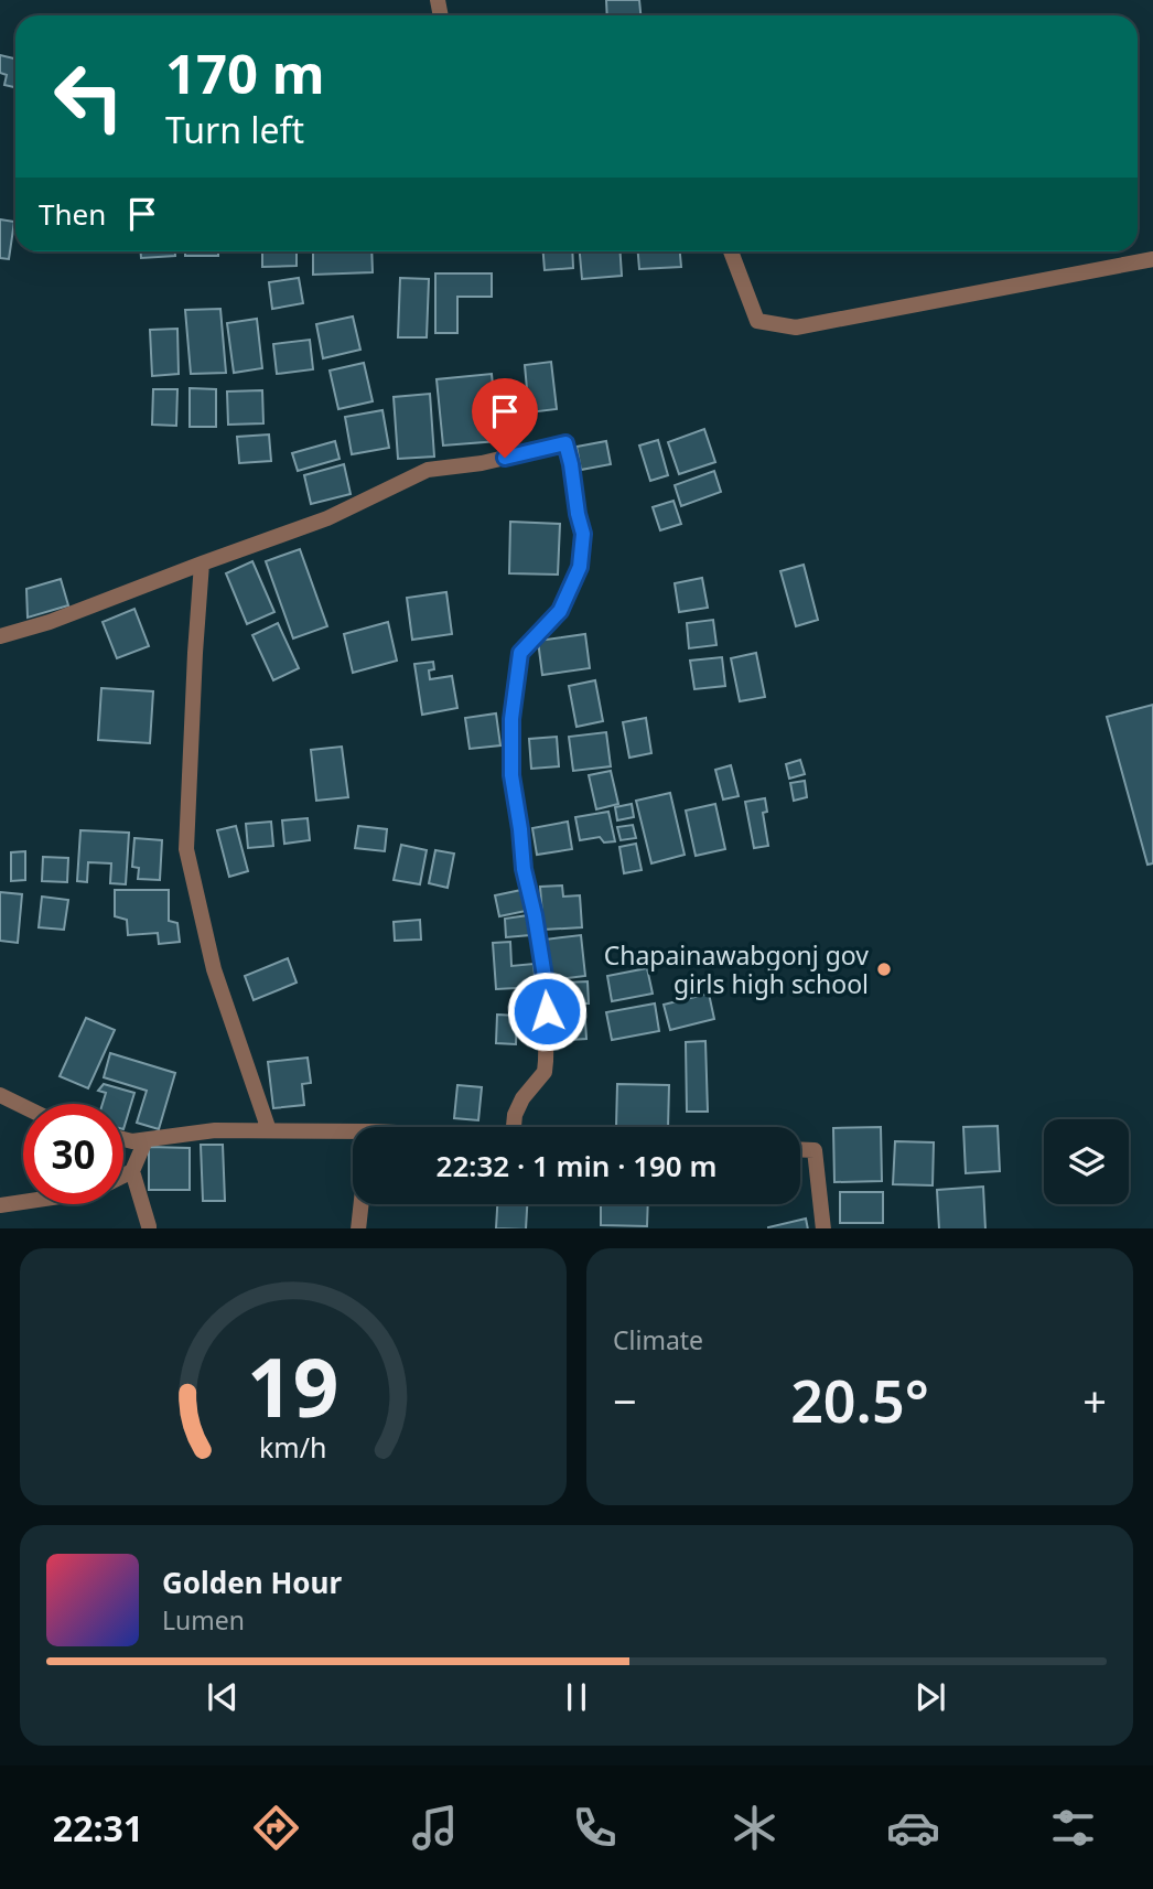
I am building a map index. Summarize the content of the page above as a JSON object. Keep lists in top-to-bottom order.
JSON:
{
  "places": ["Chapainawabgonj gov girls high school"],
  "page": {
    "turn": ["170 m", "Turn left"],
    "then": "Then",
    "limit": "30",
    "trip": "22:32 · 1 min · 190 m",
    "tile": "Climate",
    "heat": ["−", "20.5°", "+"],
    "song": ["Golden Hour", "Lumen"],
    "tabs": "22:31",
    "gauge": ["19", "km/h"]
  }
}
